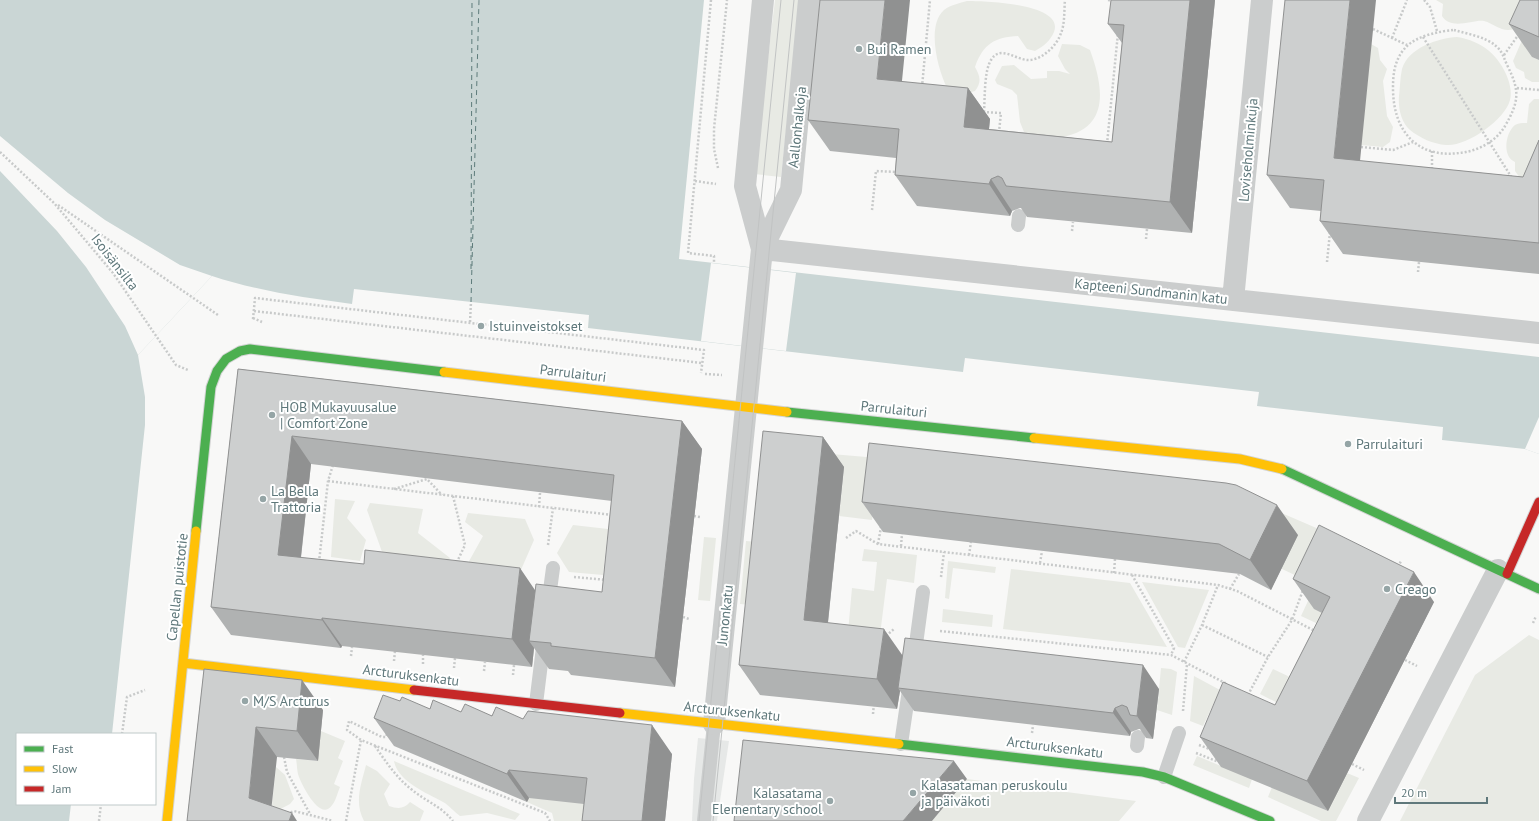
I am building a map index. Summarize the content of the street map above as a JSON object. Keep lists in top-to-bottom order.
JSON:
{
  "streets": {
    "street": [
      "Aallonhalkoja",
      "Loviseholminkuja",
      "Kapteeni Sundmanin katu",
      "Parrulaituri",
      "Capellan puistotie",
      "Junonkatu",
      "Arcturuksenkatu"
    ],
    "path": ["Isoisänsilta"]
  },
  "crossings": [
    ["Aallonhalkoja", "Kapteeni Sundmanin katu"],
    ["Aallonhalkoja", "Parrulaituri"],
    ["Aallonhalkoja", "Junonkatu"],
    ["Loviseholminkuja", "Kapteeni Sundmanin katu"],
    ["Parrulaituri", "Capellan puistotie"],
    ["Parrulaituri", "Junonkatu"],
    ["Capellan puistotie", "Arcturuksenkatu"],
    ["Junonkatu", "Arcturuksenkatu"]
  ],
  "places": [
    "Bui Ramen",
    "Istuinveistokset",
    "HOB Mukavuusalue | Comfort Zone",
    "Parrulaituri",
    "La Bella Trattoria",
    "Creago",
    "M/S Arcturus",
    "Kalasataman peruskoulu ja päiväkoti",
    "Kalasatama Elementary school"
  ],
  "legend": ["Fast", "Slow", "Jam"],
  "scale_bar": "20 m"
}
